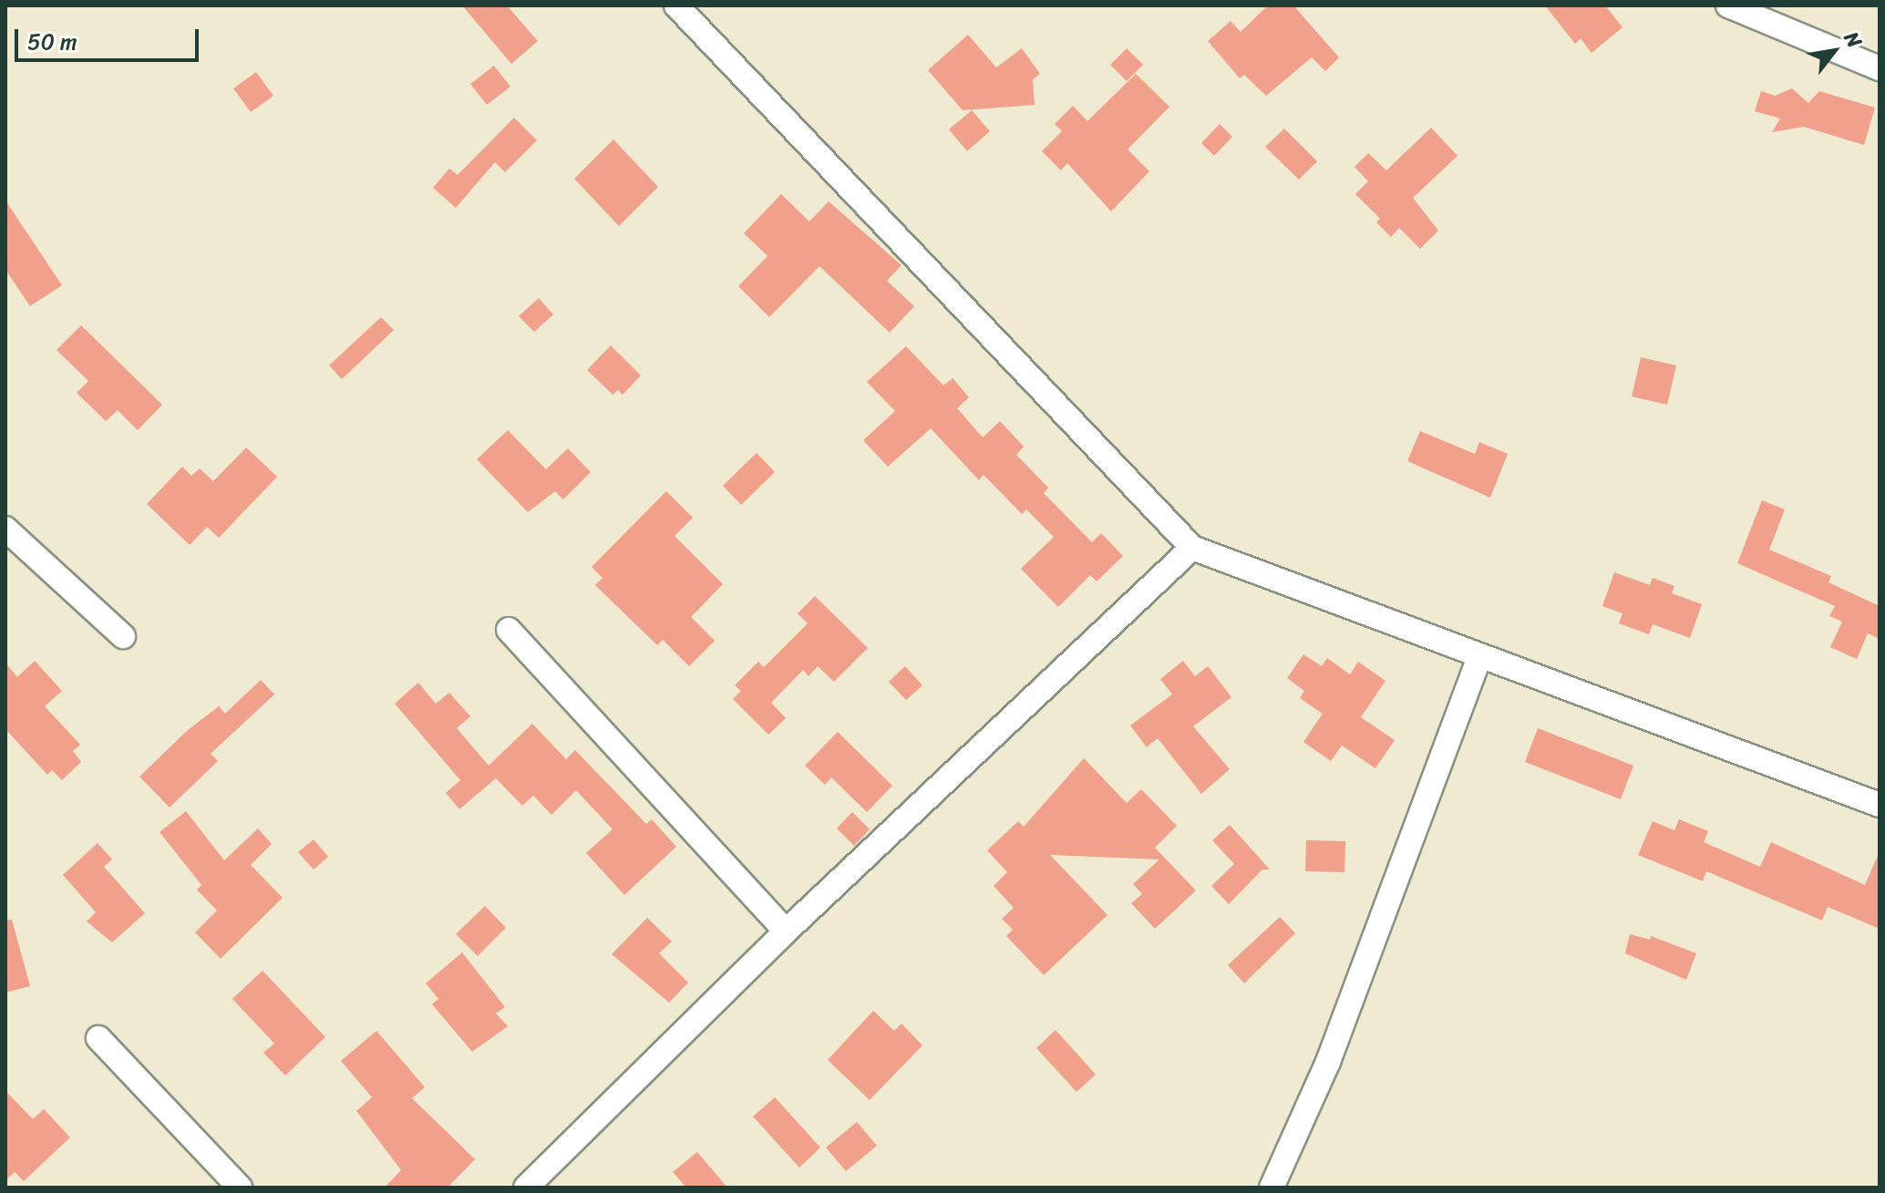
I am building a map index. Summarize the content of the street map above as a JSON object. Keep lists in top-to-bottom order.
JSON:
{
  "scale_bar": "50 m",
  "north": "top right"
}
